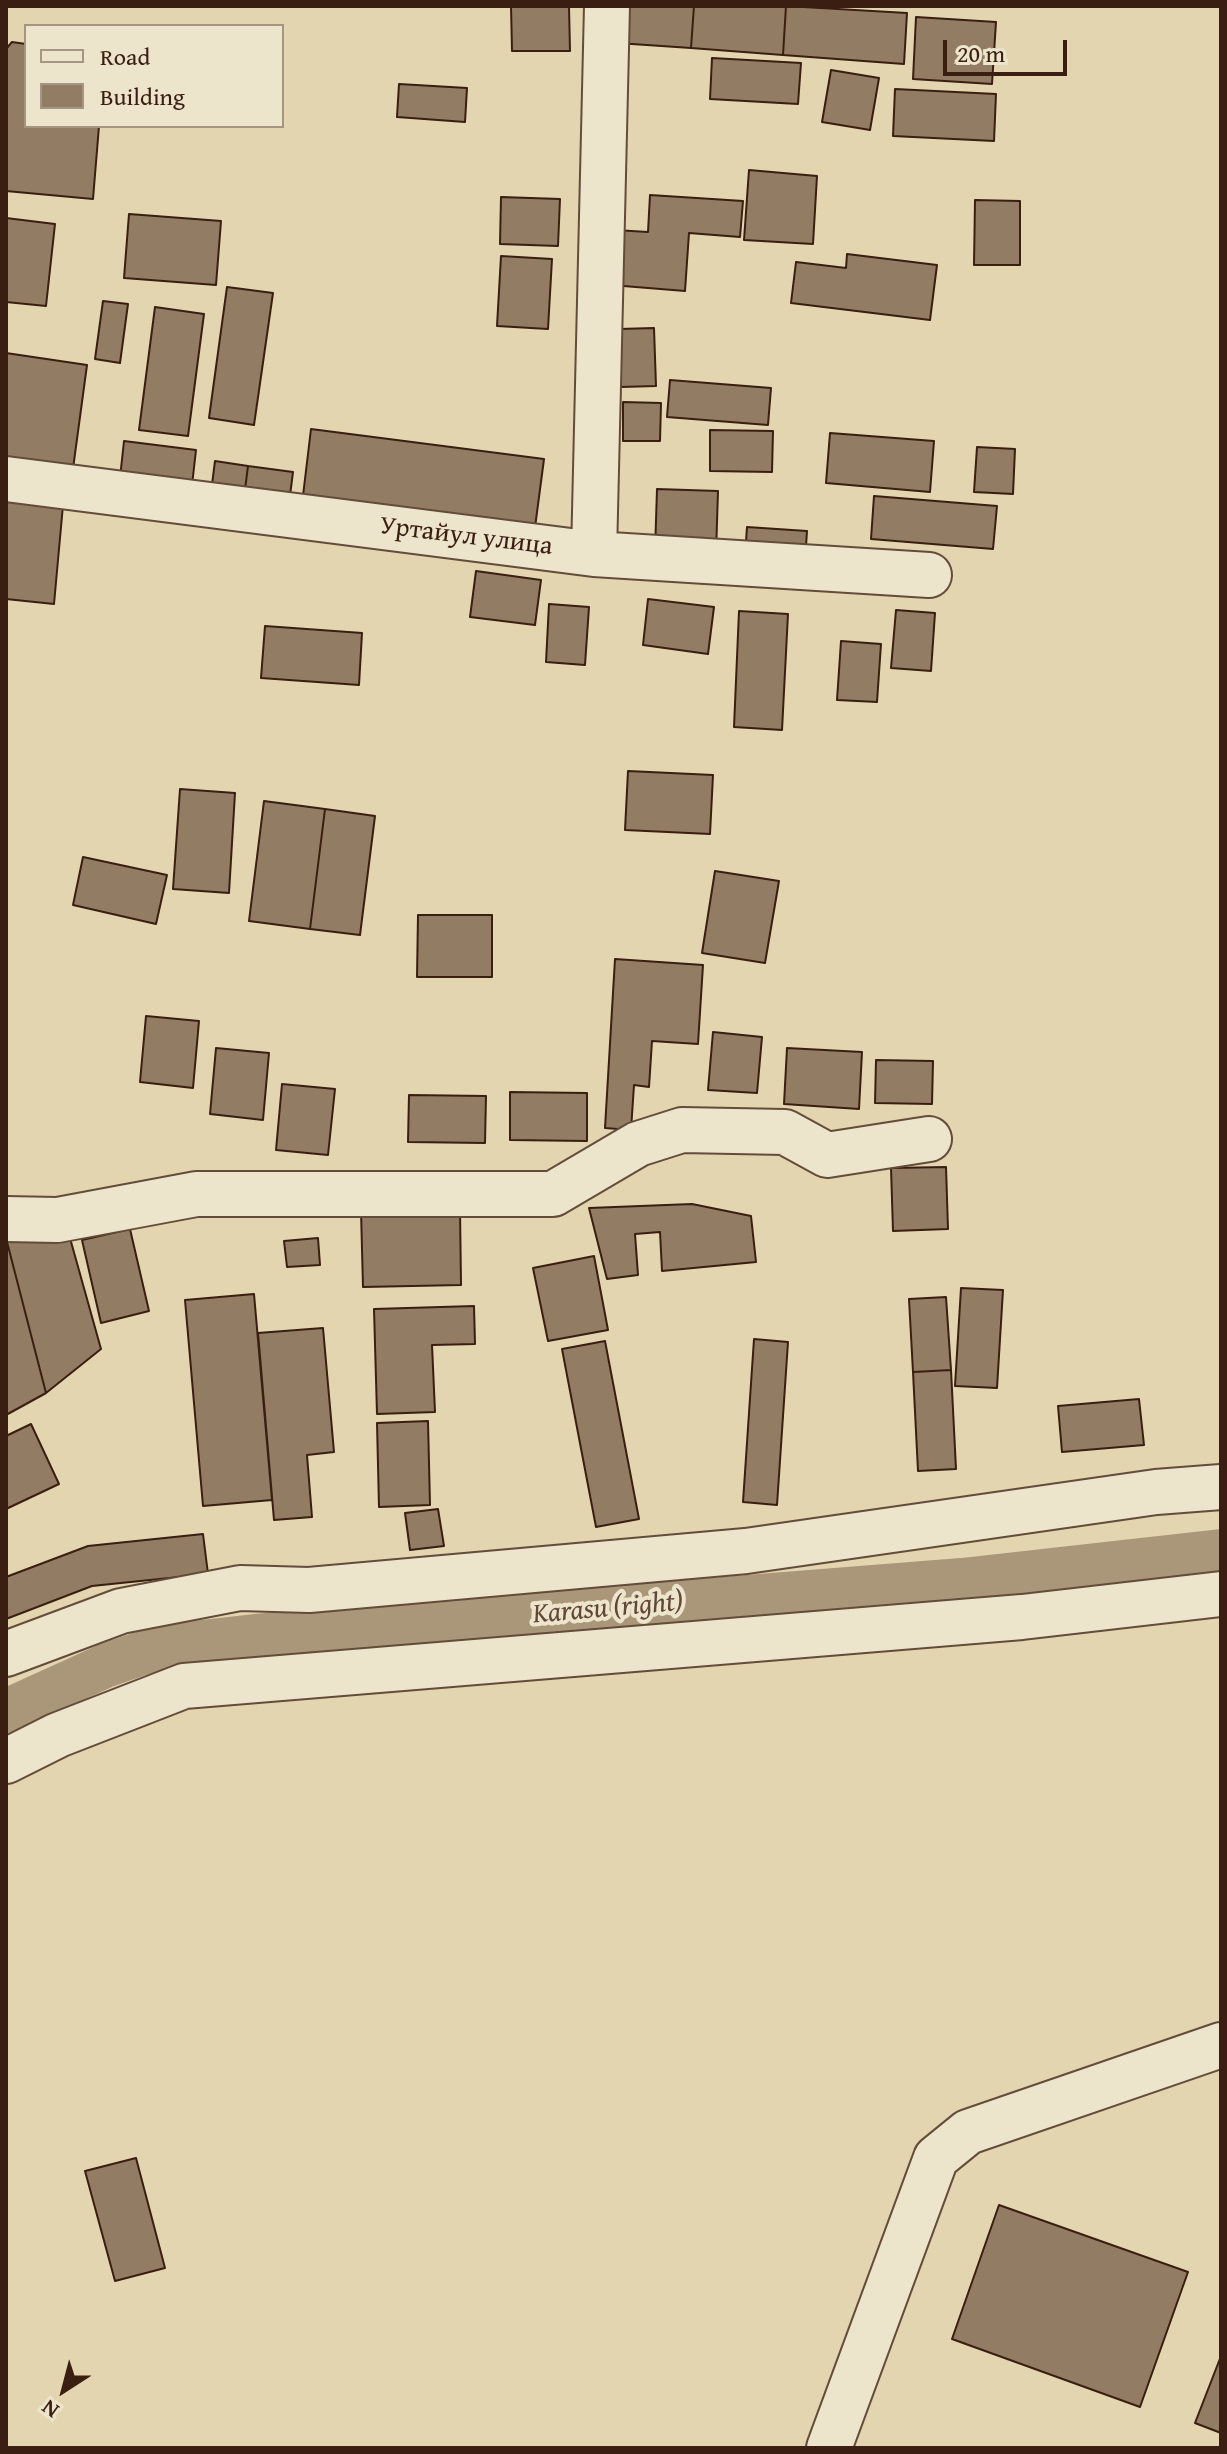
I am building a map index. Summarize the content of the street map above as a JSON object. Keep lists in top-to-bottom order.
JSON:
{
  "streets": {
    "street": ["Уртайул улица"]
  },
  "water": ["Karasu (right)"],
  "legend": ["Road", "Building"],
  "scale_bar": "20 m",
  "north": "bottom left"
}
